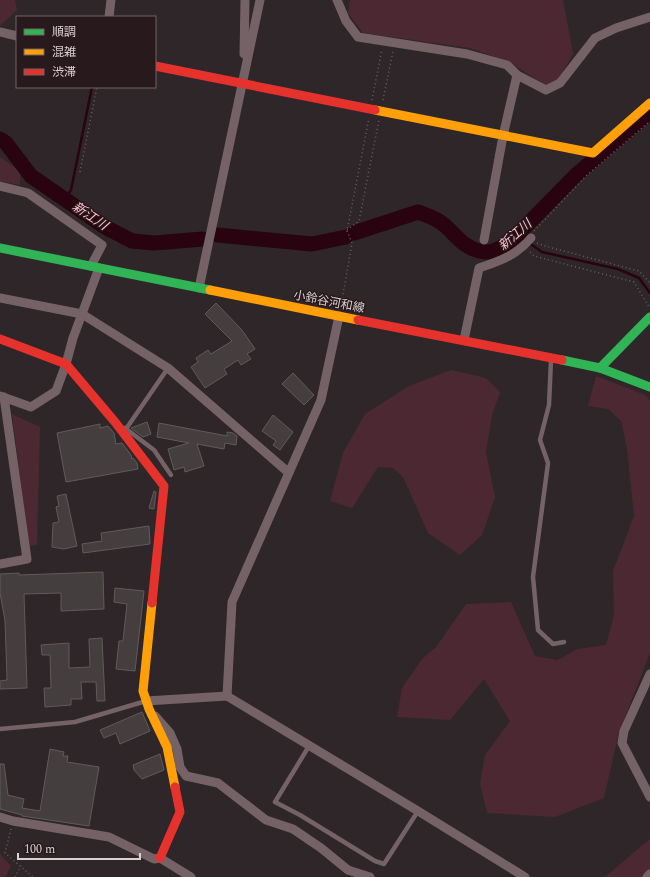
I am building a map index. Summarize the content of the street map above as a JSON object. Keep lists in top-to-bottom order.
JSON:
{
  "streets": {
    "street": ["小鈴谷河和線"]
  },
  "water": ["新江川"],
  "legend": ["順調", "混雑", "渋滞"],
  "scale_bar": "100 m"
}
